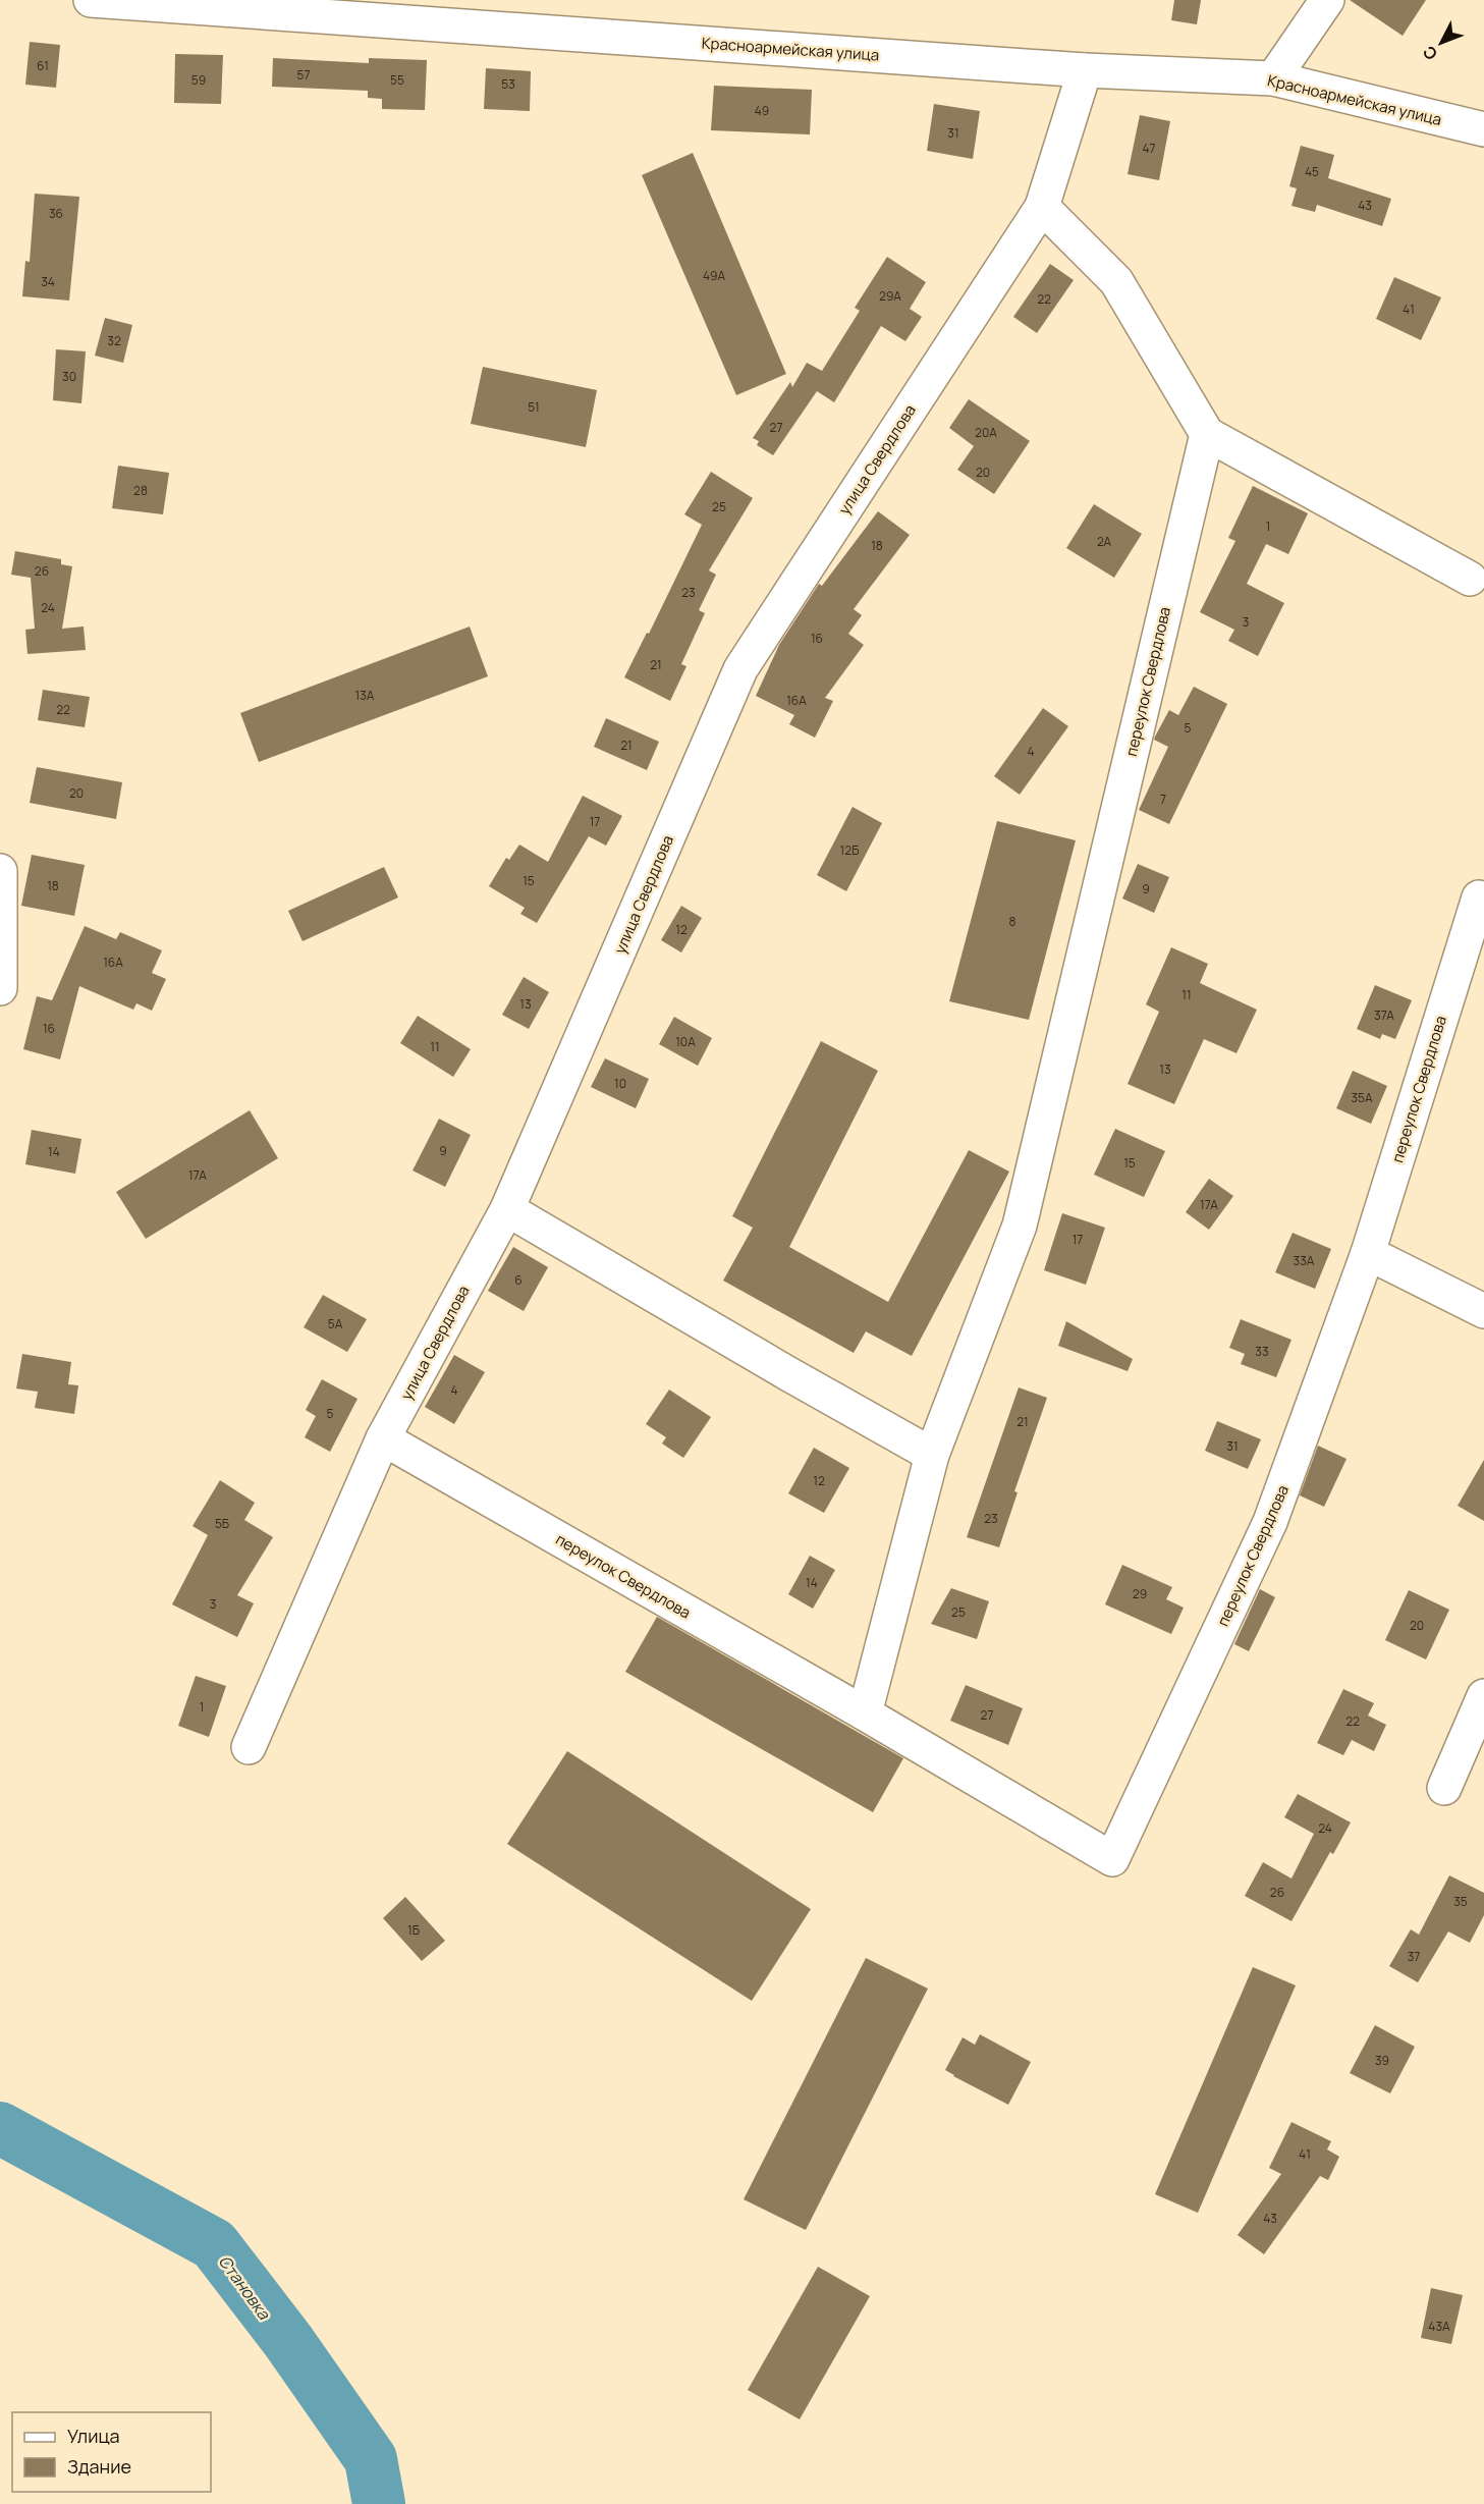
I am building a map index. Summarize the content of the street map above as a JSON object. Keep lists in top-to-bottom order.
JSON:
{
  "streets": {
    "street": ["Красноармейская улица", "улица Свердлова", "переулок Свердлова"]
  },
  "crossings": [
    ["Красноармейская улица", "улица Свердлова"],
    ["улица Свердлова", "переулок Свердлова"]
  ],
  "water": ["Становка"],
  "house_numbers": [
    "61",
    "57",
    "59",
    "55",
    "53",
    "49",
    "31",
    "47",
    "45",
    "43",
    "36",
    "49А",
    "34",
    "29А",
    "22",
    "41",
    "32",
    "30",
    "51",
    "27",
    "20А",
    "20",
    "28",
    "25",
    "1",
    "2А",
    "18",
    "26",
    "23",
    "24",
    "3",
    "16",
    "21",
    "13А",
    "16А",
    "22",
    "5",
    "21",
    "4",
    "20",
    "7",
    "17",
    "12Б",
    "15",
    "18",
    "9",
    "8",
    "12",
    "16А",
    "11",
    "13",
    "37А",
    "16",
    "10А",
    "11",
    "13",
    "10",
    "35А",
    "9",
    "14",
    "15",
    "17А",
    "17А",
    "17",
    "33А",
    "6",
    "5А",
    "33",
    "4",
    "5",
    "21",
    "31",
    "12",
    "23",
    "5Б",
    "14",
    "29",
    "3",
    "25",
    "20",
    "1",
    "27",
    "22",
    "24",
    "26",
    "35",
    "1Б",
    "37",
    "39",
    "41",
    "43",
    "43А"
  ],
  "legend": ["Улица", "Здание"],
  "north": "bottom left"
}
